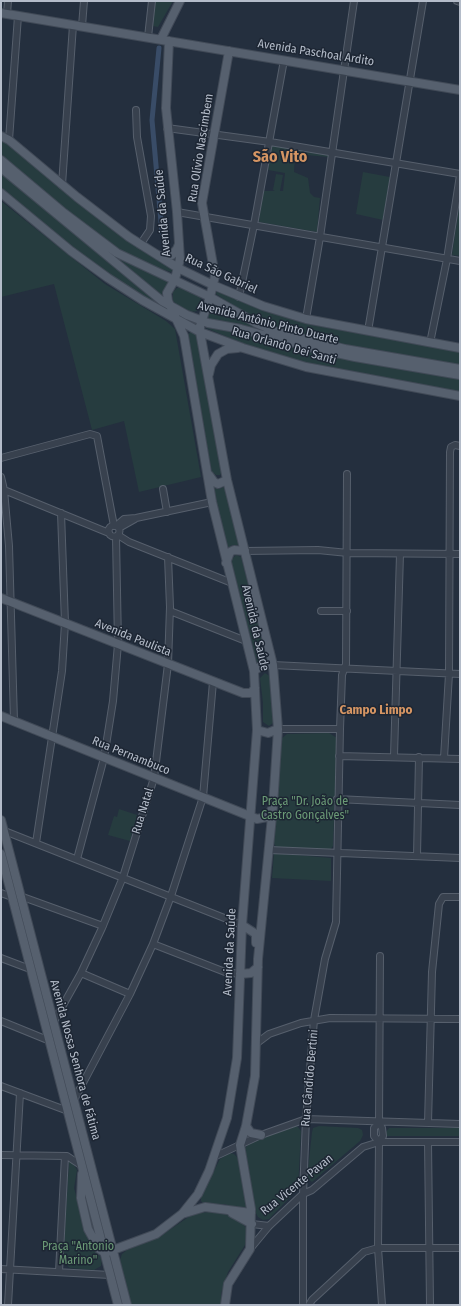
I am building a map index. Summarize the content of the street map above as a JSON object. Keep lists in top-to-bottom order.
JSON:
{
  "streets": {
    "main road": [
      "Avenida Paschoal Ardito",
      "Rua Olívio Nascimbem",
      "Avenida da Saúde",
      "Rua São Gabriel",
      "Avenida Antônio Pinto Duarte",
      "Rua Orlando Dei Santi",
      "Avenida Paulista",
      "Rua Pernambuco",
      "Avenida Nossa Senhora de Fátima",
      "Rua Vicente Pavan"
    ],
    "street": ["Rua Natal", "Rua Cândido Bertini"]
  },
  "crossings": [
    ["Avenida Paschoal Ardito", "Rua Olívio Nascimbem"],
    ["Avenida Paschoal Ardito", "Avenida da Saúde"],
    ["Rua Olívio Nascimbem", "Avenida da Saúde"],
    ["Rua Olívio Nascimbem", "Rua São Gabriel"],
    ["Rua Olívio Nascimbem", "Avenida Antônio Pinto Duarte"],
    ["Avenida da Saúde", "Rua São Gabriel"],
    ["Avenida da Saúde", "Avenida Antônio Pinto Duarte"],
    ["Avenida da Saúde", "Rua Orlando Dei Santi"],
    ["Avenida da Saúde", "Avenida Paulista"],
    ["Avenida da Saúde", "Rua Pernambuco"],
    ["Avenida da Saúde", "Avenida Nossa Senhora de Fátima"],
    ["Avenida da Saúde", "Rua Vicente Pavan"],
    ["Avenida Paulista", "Rua Natal"],
    ["Rua Pernambuco", "Rua Natal"],
    ["Rua Natal", "Avenida Nossa Senhora de Fátima"],
    ["Rua Cândido Bertini", "Rua Vicente Pavan"]
  ],
  "districts": ["São Vito", "Campo Limpo"],
  "parks": ["Praça \"Dr. João de Castro Gonçalves\"", "Praça \"Antonio Marino\""]
}
